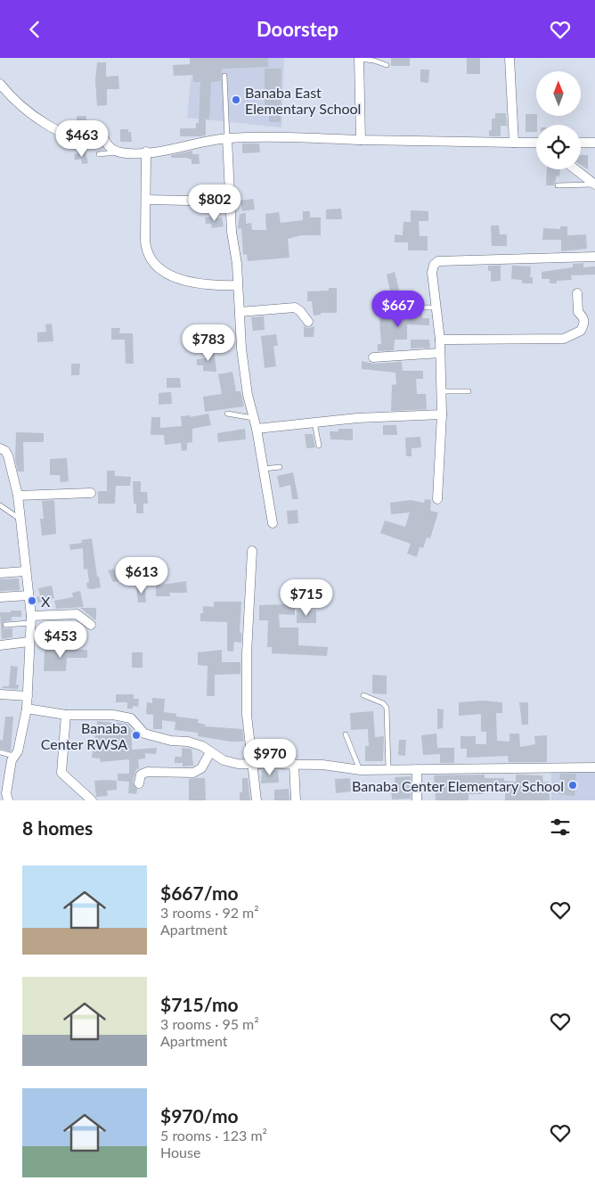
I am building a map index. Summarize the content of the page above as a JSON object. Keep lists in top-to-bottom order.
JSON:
{
  "places": [
    "Banaba East Elementary School",
    "X",
    "Banaba Center RWSA",
    "Banaba Center Elementary School"
  ],
  "north": "top",
  "page": {
    "header": "Doorstep",
    "price": [
      "$463",
      "$802",
      "$667",
      "$783",
      "$613",
      "$715",
      "$453",
      "$970"
    ],
    "heading": "8 homes",
    "list": [
      {
        "name": "$667/mo",
        "note": "3 rooms · 92 m² · Apartment"
      },
      {
        "name": "$715/mo",
        "note": "3 rooms · 95 m² · Apartment"
      },
      {
        "name": "$970/mo",
        "note": "5 rooms · 123 m² · House"
      }
    ]
  }
}
